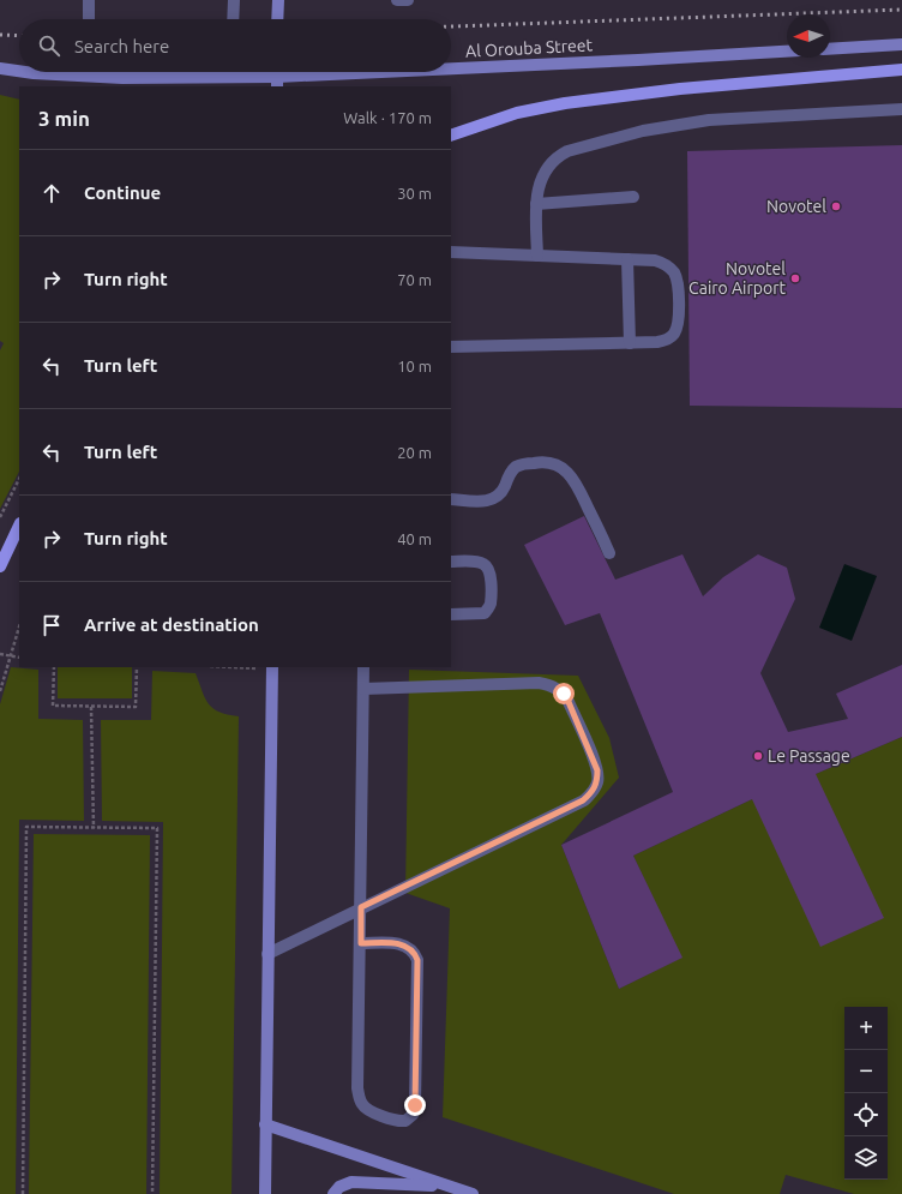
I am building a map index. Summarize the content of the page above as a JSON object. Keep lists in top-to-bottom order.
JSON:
{
  "streets": {
    "main road": ["Al Orouba Street"]
  },
  "places": ["Novotel", "Novotel Cairo Airport", "Le Passage"],
  "north": "left",
  "page": {
    "search": "Search here",
    "heading": ["3 min", "Walk · 170 m"],
    "list": [
      ["Continue", "30 m"],
      ["Turn right", "70 m"],
      ["Turn left", "10 m"],
      ["Turn left", "20 m"],
      ["Turn right", "40 m"],
      "Arrive at destination"
    ],
    "map_buttons": ["+", "−"]
  }
}
